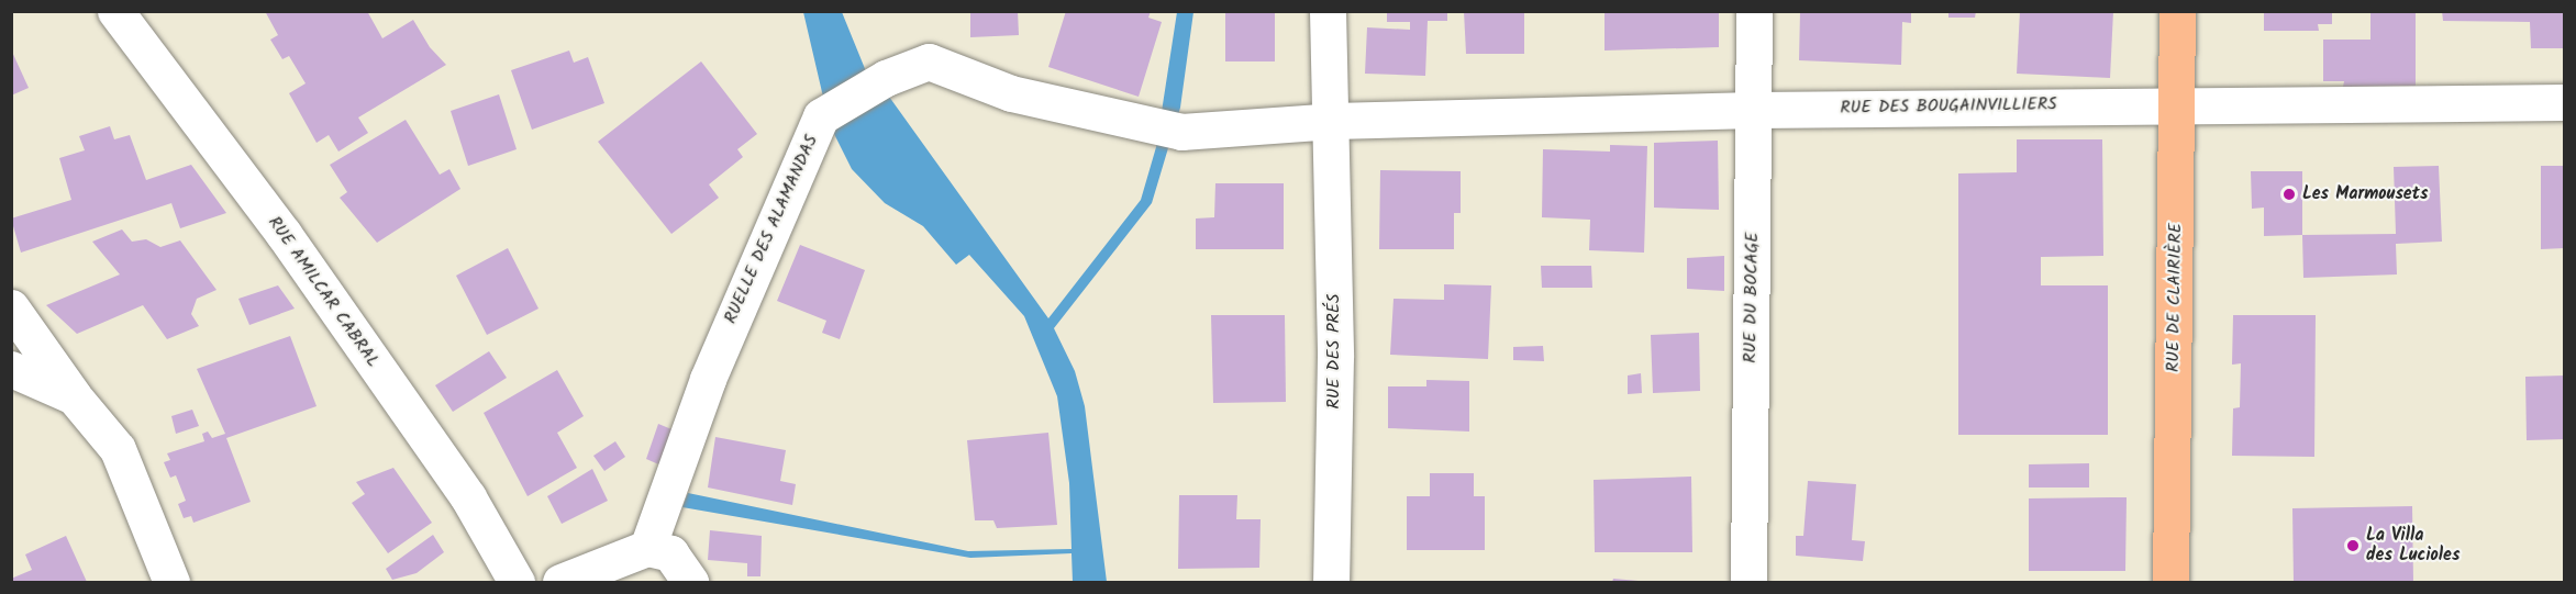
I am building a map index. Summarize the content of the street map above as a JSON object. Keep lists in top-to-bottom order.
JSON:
{
  "streets": {
    "main road": ["RUE DE CLAIRIÈRE"],
    "street": [
      "RUE DES BOUGAINVILLIERS",
      "RUELLE DES ALAMANDAS",
      "RUE AMILCAR CABRAL",
      "RUE DU BOCAGE",
      "RUE DES PRÉS"
    ]
  },
  "crossings": [
    ["RUE DES BOUGAINVILLIERS", "RUELLE DES ALAMANDAS"],
    ["RUE DES BOUGAINVILLIERS", "RUE DU BOCAGE"],
    ["RUE DES BOUGAINVILLIERS", "RUE DE CLAIRIÈRE"],
    ["RUE DES BOUGAINVILLIERS", "RUE DES PRÉS"],
    ["RUELLE DES ALAMANDAS", "RUE DES PRÉS"]
  ],
  "places": ["Les Marmousets", "La Villa des Lucioles"]
}
